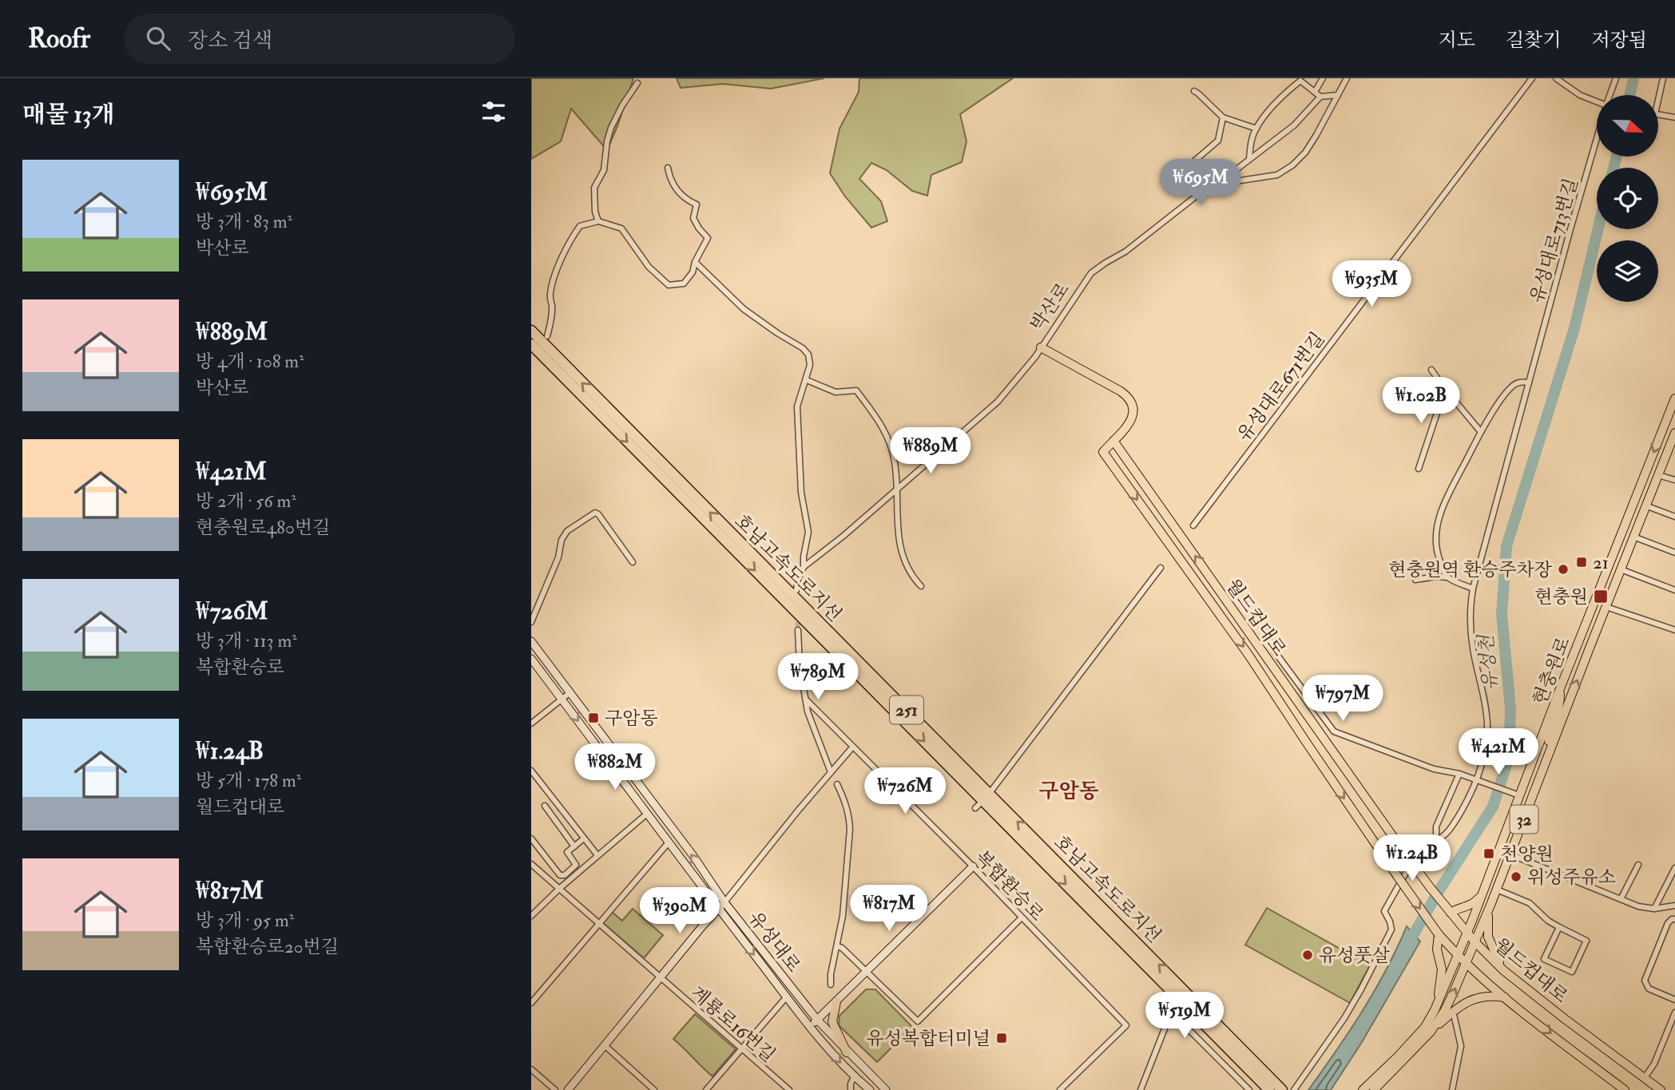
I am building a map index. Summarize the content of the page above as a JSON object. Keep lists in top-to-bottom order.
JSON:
{
  "streets": {
    "highway": ["호남고속도로지선", "251"],
    "main road": ["월드컵대로", "현충원로", "32"],
    "street": [
      "유성대로713번길",
      "박산로",
      "유성대로671번길",
      "복합환승로",
      "유성대로",
      "계룡로16번길"
    ]
  },
  "crossings": [
    ["월드컵대로", "현충원로"]
  ],
  "districts": ["구암동"],
  "water": ["유성천"],
  "places": {
    "transit": [
      "21",
      "현충원",
      "구암동",
      "천양원",
      "유성복합터미널"
    ],
    "other": ["현충원역 환승주차장", "위성주유소", "유성풋살"]
  },
  "north": "right",
  "page": {
    "header": "Roofr",
    "search": "장소 검색",
    "nav": ["지도", "길찾기", "저장됨"],
    "heading": "매물 13개",
    "list": [
      {
        "name": "₩695M",
        "note": "방 3개 · 83 m² · 박산로"
      },
      {
        "name": "₩889M",
        "note": "방 4개 · 108 m² · 박산로"
      },
      {
        "name": "₩421M",
        "note": "방 2개 · 56 m² · 현충원로480번길"
      },
      {
        "name": "₩726M",
        "note": "방 3개 · 113 m² · 복합환승로"
      },
      {
        "name": "₩1.24B",
        "note": "방 5개 · 178 m² · 월드컵대로"
      },
      {
        "name": "₩817M",
        "note": "방 3개 · 95 m² · 복합환승로20번길"
      }
    ],
    "price": [
      "₩695M",
      "₩935M",
      "₩1.02B",
      "₩889M",
      "₩789M",
      "₩797M",
      "₩421M",
      "₩882M",
      "₩726M",
      "₩1.24B",
      "₩817M",
      "₩390M",
      "₩519M"
    ]
  }
}
